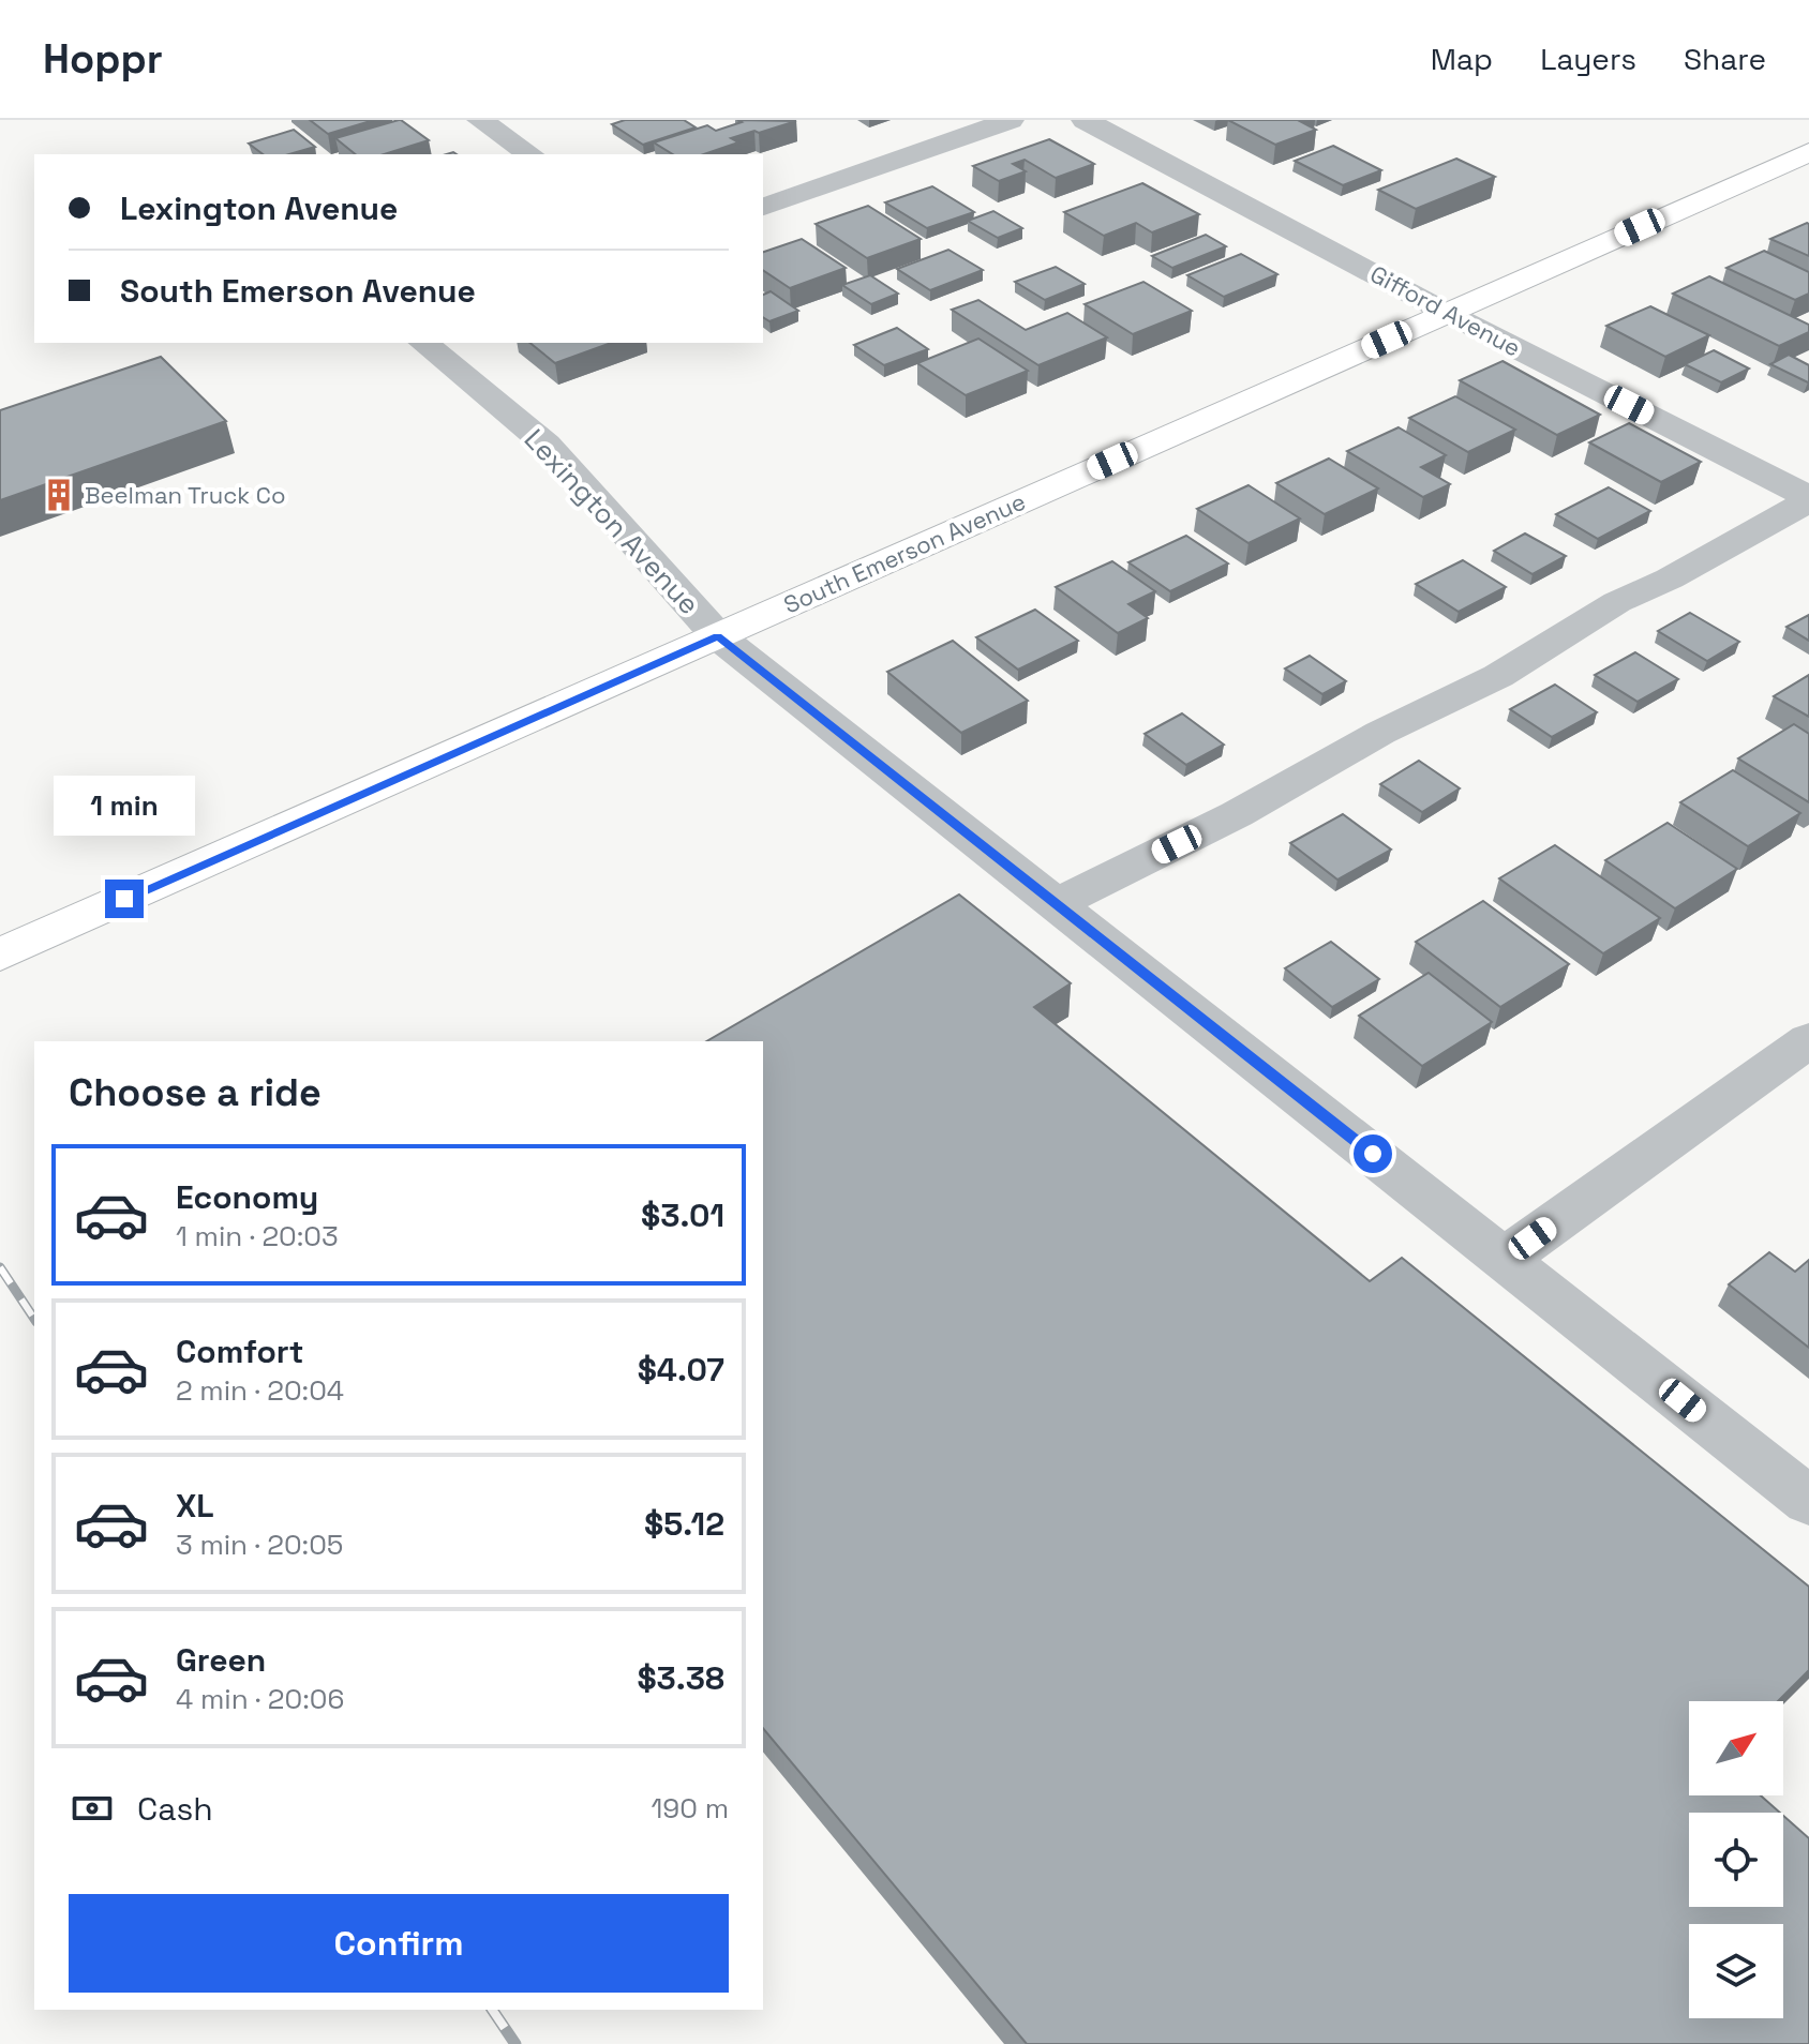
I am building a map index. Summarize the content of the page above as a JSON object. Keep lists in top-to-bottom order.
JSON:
{
  "streets": {
    "main road": ["South Emerson Avenue"],
    "street": ["Gifford Avenue", "Lexington Avenue"]
  },
  "crossings": [
    ["Gifford Avenue", "South Emerson Avenue"],
    ["Lexington Avenue", "South Emerson Avenue"]
  ],
  "places": {
    "building": ["Beelman Truck Co"]
  },
  "north": "top right",
  "page": {
    "header": "Hoppr",
    "nav": ["Map", "Layers", "Share"],
    "banner": ["Lexington Avenue", "South Emerson Avenue"],
    "bubble": "1 min",
    "heading": "Choose a ride",
    "list": [
      {
        "name": "Economy",
        "note": "1 min · 20:03",
        "value": "$3.01"
      },
      {
        "name": "Comfort",
        "note": "2 min · 20:04",
        "value": "$4.07"
      },
      {
        "name": "XL",
        "note": "3 min · 20:05",
        "value": "$5.12"
      },
      {
        "name": "Green",
        "note": "4 min · 20:06",
        "value": "$3.38"
      }
    ],
    "pay": ["Cash", "190 m"],
    "buttons": "Confirm"
  }
}
